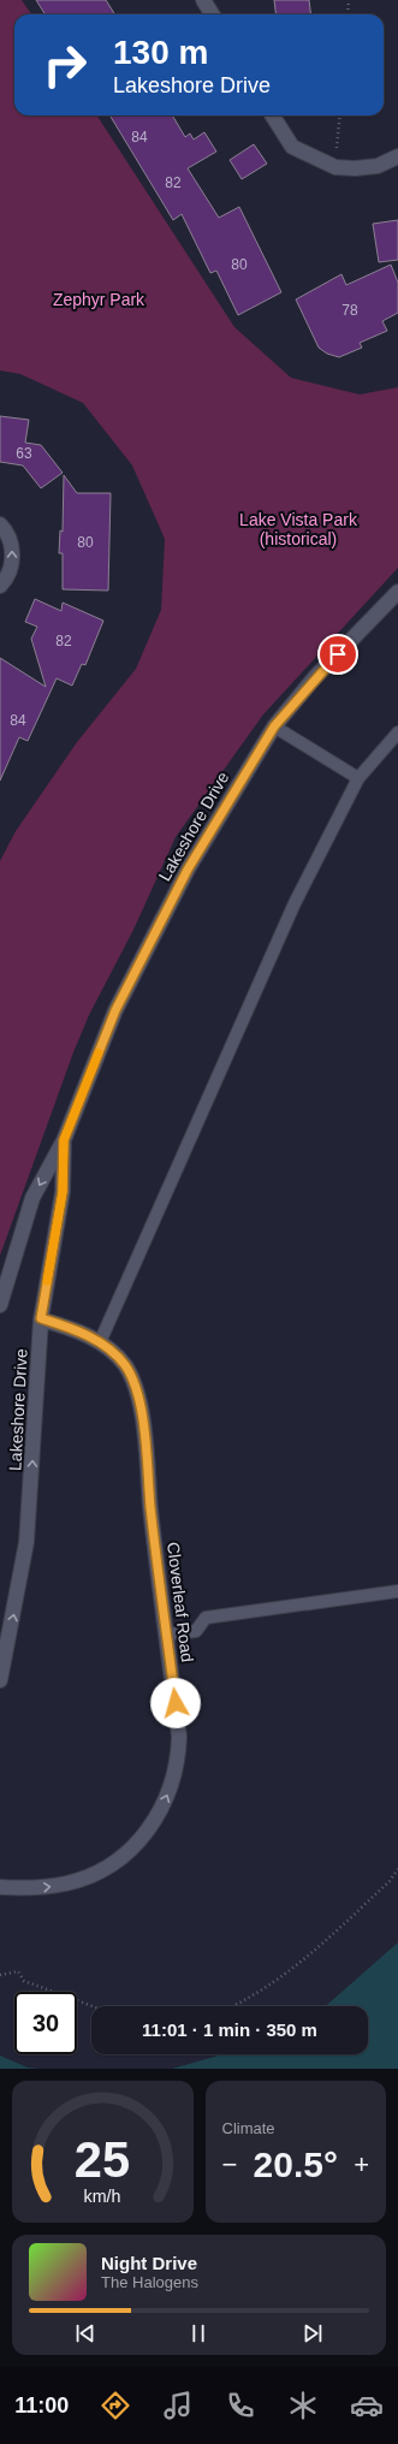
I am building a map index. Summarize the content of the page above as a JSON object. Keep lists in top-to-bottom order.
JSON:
{
  "streets": {
    "street": ["Lakeshore Drive", "Cloverleaf Road"]
  },
  "crossings": [
    ["Lakeshore Drive", "Cloverleaf Road"]
  ],
  "one_way": ["Cloverleaf Road"],
  "parks": ["Zephyr Park", "Lake Vista Park (historical)"],
  "house_numbers": [
    "84",
    "82",
    "80",
    "78",
    "63",
    "80",
    "82",
    "84"
  ],
  "page": {
    "turn": ["130 m", "Lakeshore Drive"],
    "limit": "30",
    "trip": "11:01 · 1 min · 350 m",
    "tile": "Climate",
    "heat": ["−", "20.5°", "+"],
    "song": ["Night Drive", "The Halogens"],
    "tabs": "11:00",
    "gauge": ["25", "km/h"]
  }
}
